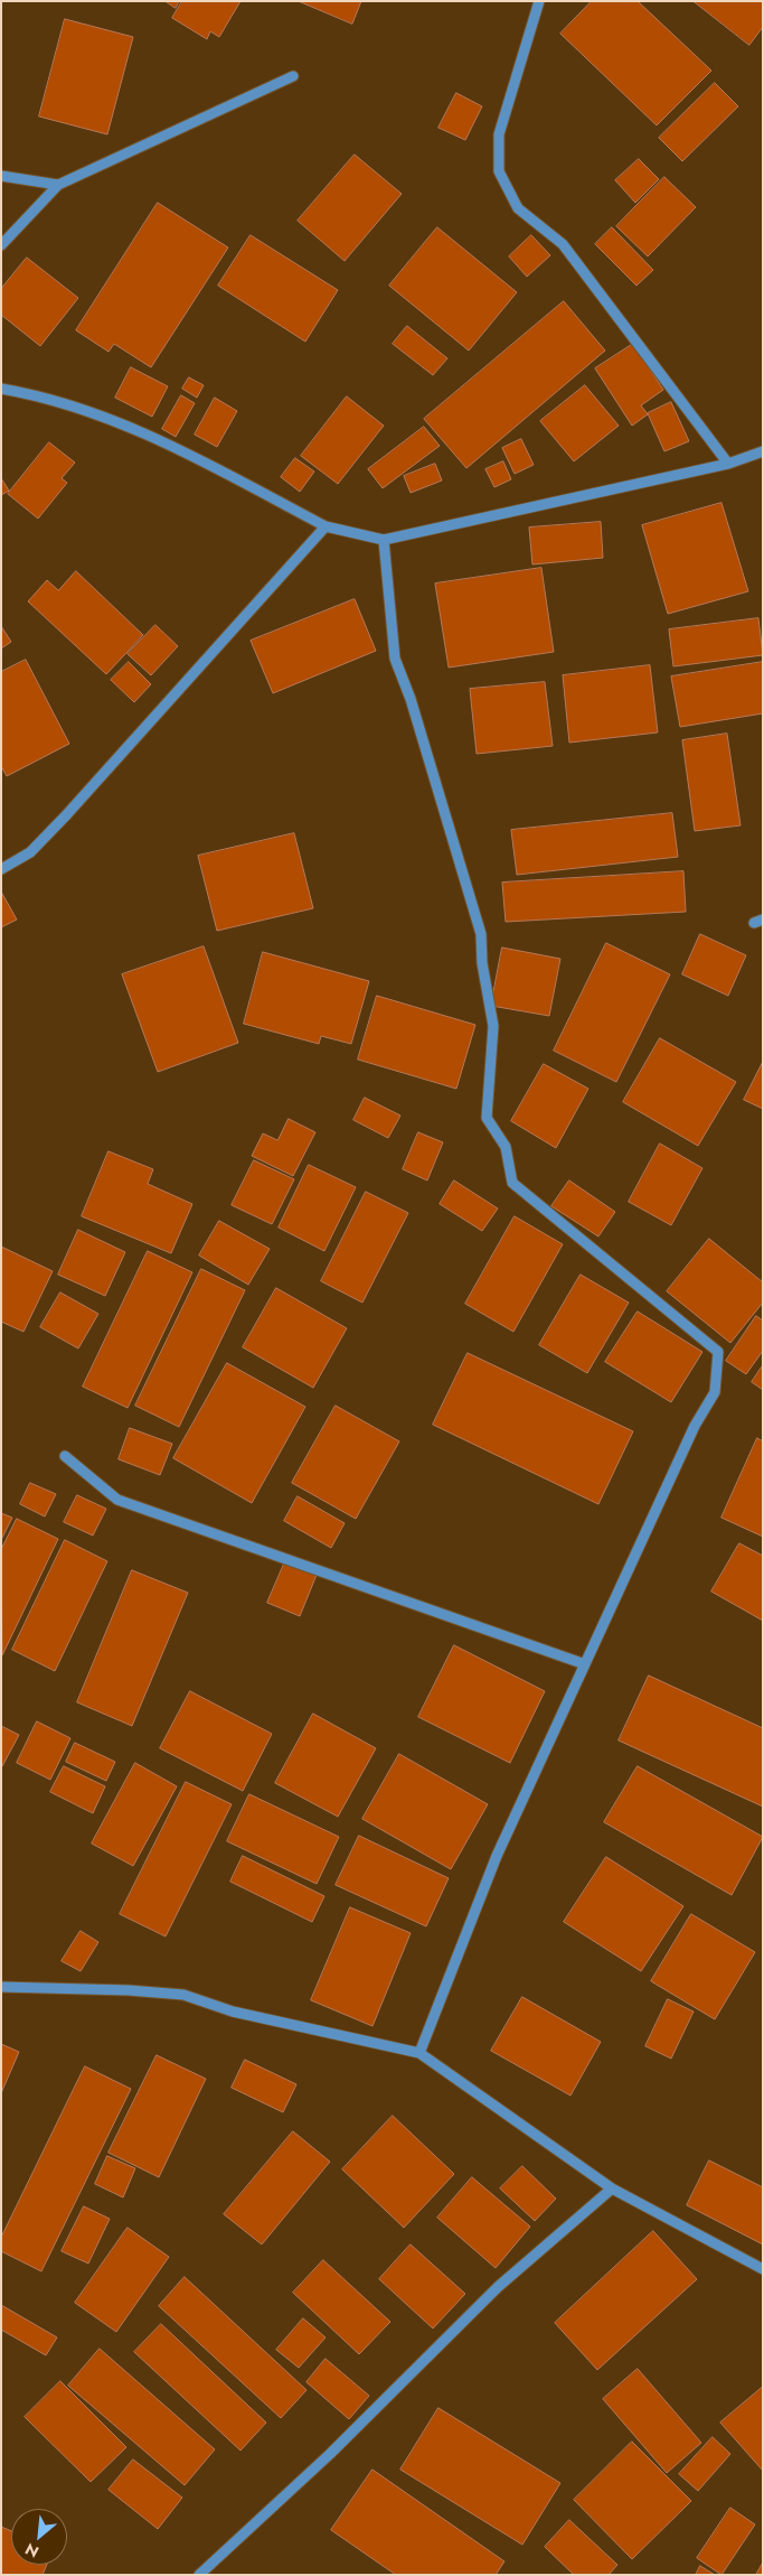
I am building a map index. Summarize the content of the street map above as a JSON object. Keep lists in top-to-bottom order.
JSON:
{
  "north": "bottom left"
}
